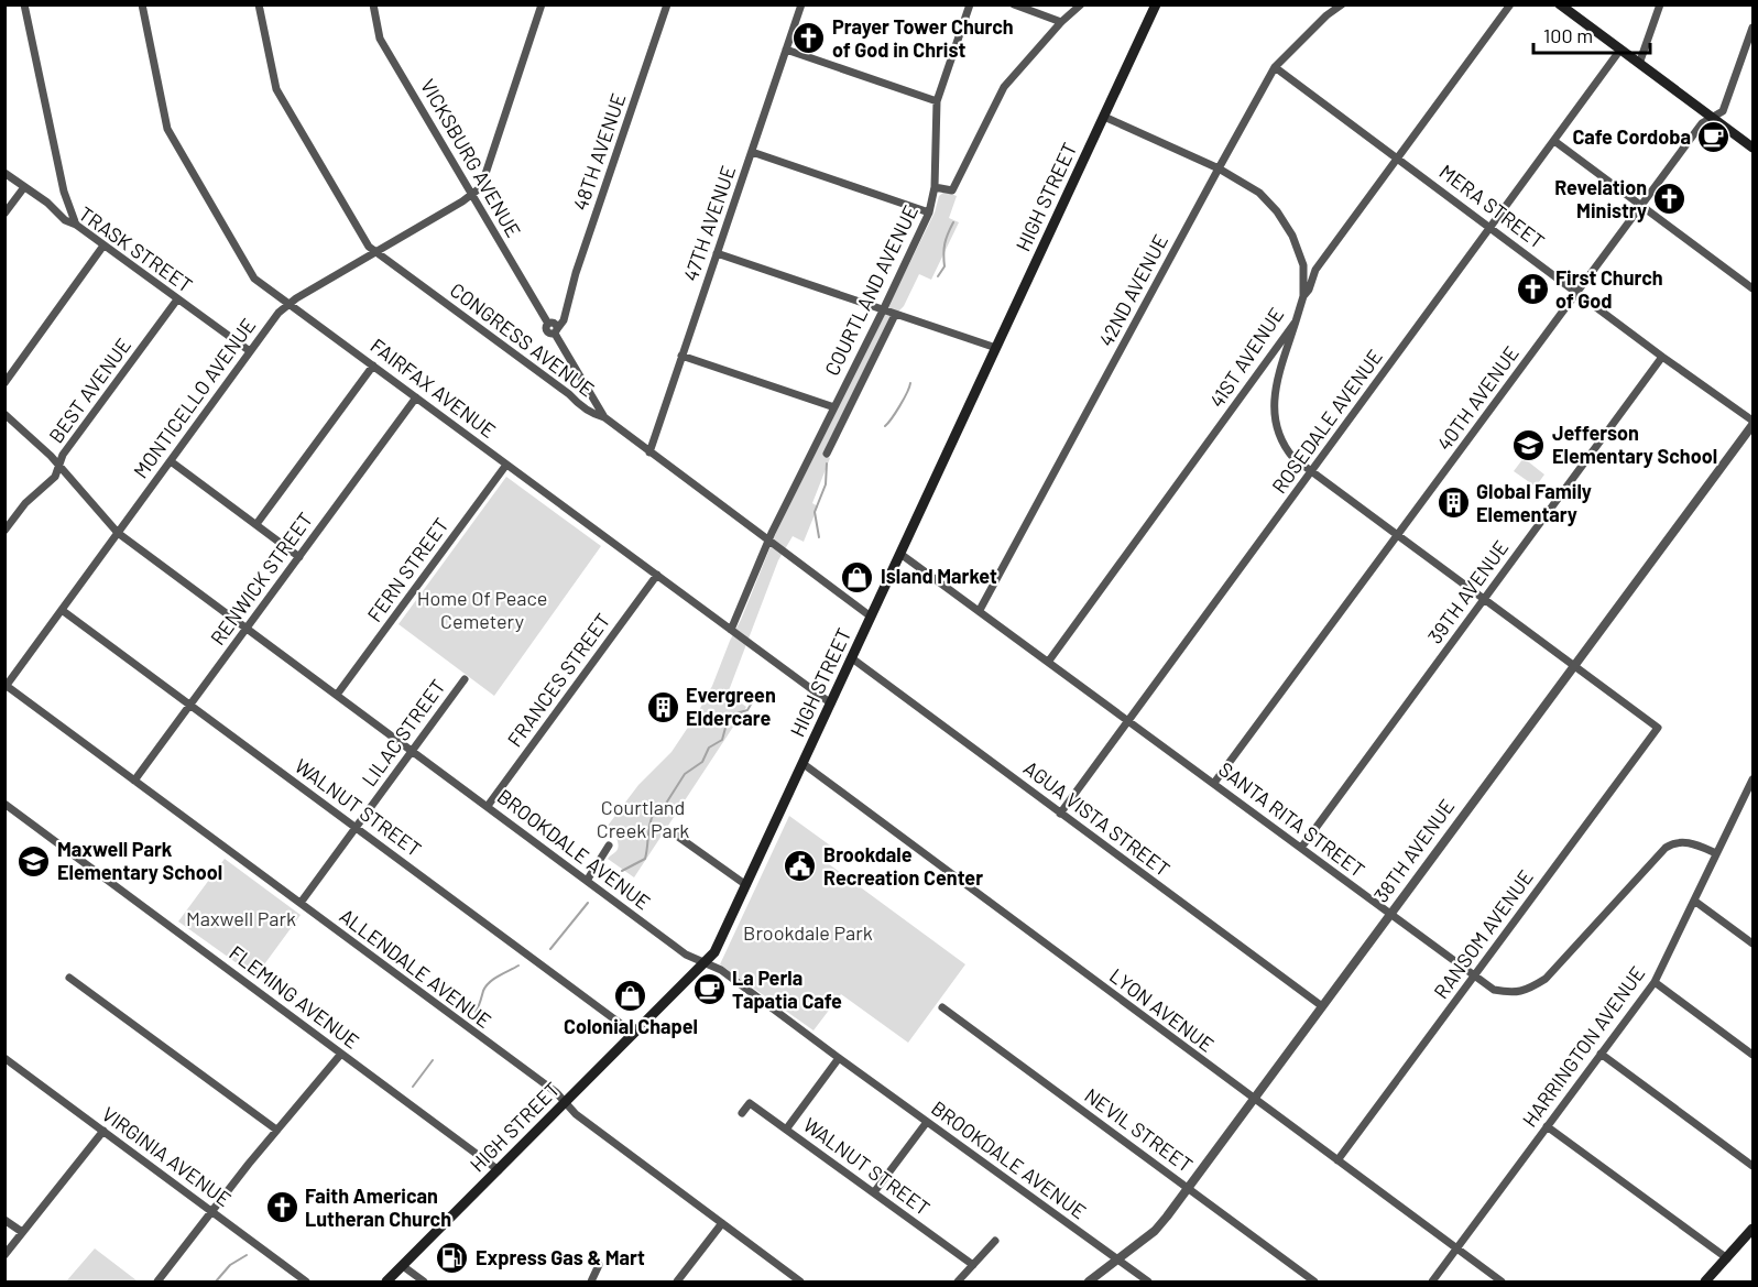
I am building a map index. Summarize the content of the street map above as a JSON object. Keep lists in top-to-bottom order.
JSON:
{
  "streets": {
    "main road": ["HIGH STREET"],
    "street": [
      "48TH AVENUE",
      "VICKSBURG AVENUE",
      "MERA STREET",
      "47TH AVENUE",
      "TRASK STREET",
      "COURTLAND AVENUE",
      "42ND AVENUE",
      "CONGRESS AVENUE",
      "41ST AVENUE",
      "FAIRFAX AVENUE",
      "BEST AVENUE",
      "MONTICELLO AVENUE",
      "40TH AVENUE",
      "ROSEDALE AVENUE",
      "FERN STREET",
      "RENWICK STREET",
      "39TH AVENUE",
      "FRANCES STREET",
      "LILAC STREET",
      "WALNUT STREET",
      "AGUA VISTA STREET",
      "SANTA RITA STREET",
      "BROOKDALE AVENUE",
      "38TH AVENUE",
      "RANSOM AVENUE",
      "ALLENDALE AVENUE",
      "FLEMING AVENUE",
      "LYON AVENUE",
      "HARRINGTON AVENUE",
      "NEVIL STREET",
      "VIRGINIA AVENUE"
    ]
  },
  "crossings": [
    ["48TH AVENUE", "VICKSBURG AVENUE"],
    ["VICKSBURG AVENUE", "MONTICELLO AVENUE"],
    ["HIGH STREET", "CONGRESS AVENUE"],
    ["HIGH STREET", "FAIRFAX AVENUE"],
    ["HIGH STREET", "WALNUT STREET"],
    ["HIGH STREET", "AGUA VISTA STREET"],
    ["HIGH STREET", "SANTA RITA STREET"],
    ["HIGH STREET", "BROOKDALE AVENUE"],
    ["HIGH STREET", "ALLENDALE AVENUE"],
    ["HIGH STREET", "FLEMING AVENUE"],
    ["HIGH STREET", "LYON AVENUE"],
    ["MERA STREET", "42ND AVENUE"],
    ["MERA STREET", "41ST AVENUE"],
    ["MERA STREET", "40TH AVENUE"],
    ["MERA STREET", "ROSEDALE AVENUE"],
    ["MERA STREET", "39TH AVENUE"],
    ["MERA STREET", "38TH AVENUE"],
    ["47TH AVENUE", "CONGRESS AVENUE"],
    ["TRASK STREET", "BEST AVENUE"],
    ["TRASK STREET", "MONTICELLO AVENUE"],
    ["COURTLAND AVENUE", "CONGRESS AVENUE"],
    ["COURTLAND AVENUE", "FAIRFAX AVENUE"],
    ["42ND AVENUE", "SANTA RITA STREET"],
    ["CONGRESS AVENUE", "MONTICELLO AVENUE"],
    ["41ST AVENUE", "SANTA RITA STREET"],
    ["FAIRFAX AVENUE", "MONTICELLO AVENUE"],
    ["FAIRFAX AVENUE", "FERN STREET"],
    ["FAIRFAX AVENUE", "RENWICK STREET"],
    ["FAIRFAX AVENUE", "FRANCES STREET"],
    ["BEST AVENUE", "BROOKDALE AVENUE"],
    ["MONTICELLO AVENUE", "WALNUT STREET"],
    ["MONTICELLO AVENUE", "BROOKDALE AVENUE"],
    ["MONTICELLO AVENUE", "ALLENDALE AVENUE"],
    ["40TH AVENUE", "SANTA RITA STREET"],
    ["ROSEDALE AVENUE", "AGUA VISTA STREET"],
    ["ROSEDALE AVENUE", "SANTA RITA STREET"],
    ["FERN STREET", "BROOKDALE AVENUE"],
    ["RENWICK STREET", "WALNUT STREET"],
    ["RENWICK STREET", "BROOKDALE AVENUE"],
    ["RENWICK STREET", "ALLENDALE AVENUE"],
    ["39TH AVENUE", "SANTA RITA STREET"],
    ["FRANCES STREET", "BROOKDALE AVENUE"],
    ["LILAC STREET", "WALNUT STREET"],
    ["LILAC STREET", "BROOKDALE AVENUE"],
    ["LILAC STREET", "ALLENDALE AVENUE"],
    ["AGUA VISTA STREET", "38TH AVENUE"],
    ["SANTA RITA STREET", "38TH AVENUE"],
    ["SANTA RITA STREET", "RANSOM AVENUE"],
    ["SANTA RITA STREET", "HARRINGTON AVENUE"],
    ["BROOKDALE AVENUE", "38TH AVENUE"],
    ["38TH AVENUE", "RANSOM AVENUE"],
    ["38TH AVENUE", "LYON AVENUE"],
    ["38TH AVENUE", "NEVIL STREET"],
    ["RANSOM AVENUE", "LYON AVENUE"],
    ["LYON AVENUE", "HARRINGTON AVENUE"]
  ],
  "parks": [
    "Home Of Peace Cemetery",
    "Courtland Creek Park",
    "Maxwell Park",
    "Brookdale Park"
  ],
  "places": {
    "church": [
      "Prayer Tower Church of God in Christ",
      "Revelation Ministry",
      "First Church of God",
      "Faith American Lutheran Church"
    ],
    "cafe": ["Cafe Cordoba", "La Perla Tapatia Cafe"],
    "school or university": ["Jefferson Elementary School", "Maxwell Park Elementary School"],
    "building": ["Global Family Elementary", "Evergreen Eldercare"],
    "shop": ["Island Market", "Colonial Chapel"],
    "public building": ["Brookdale Recreation Center"],
    "fuel station": ["Express Gas & Mart"]
  },
  "scale_bar": "100 m"
}
